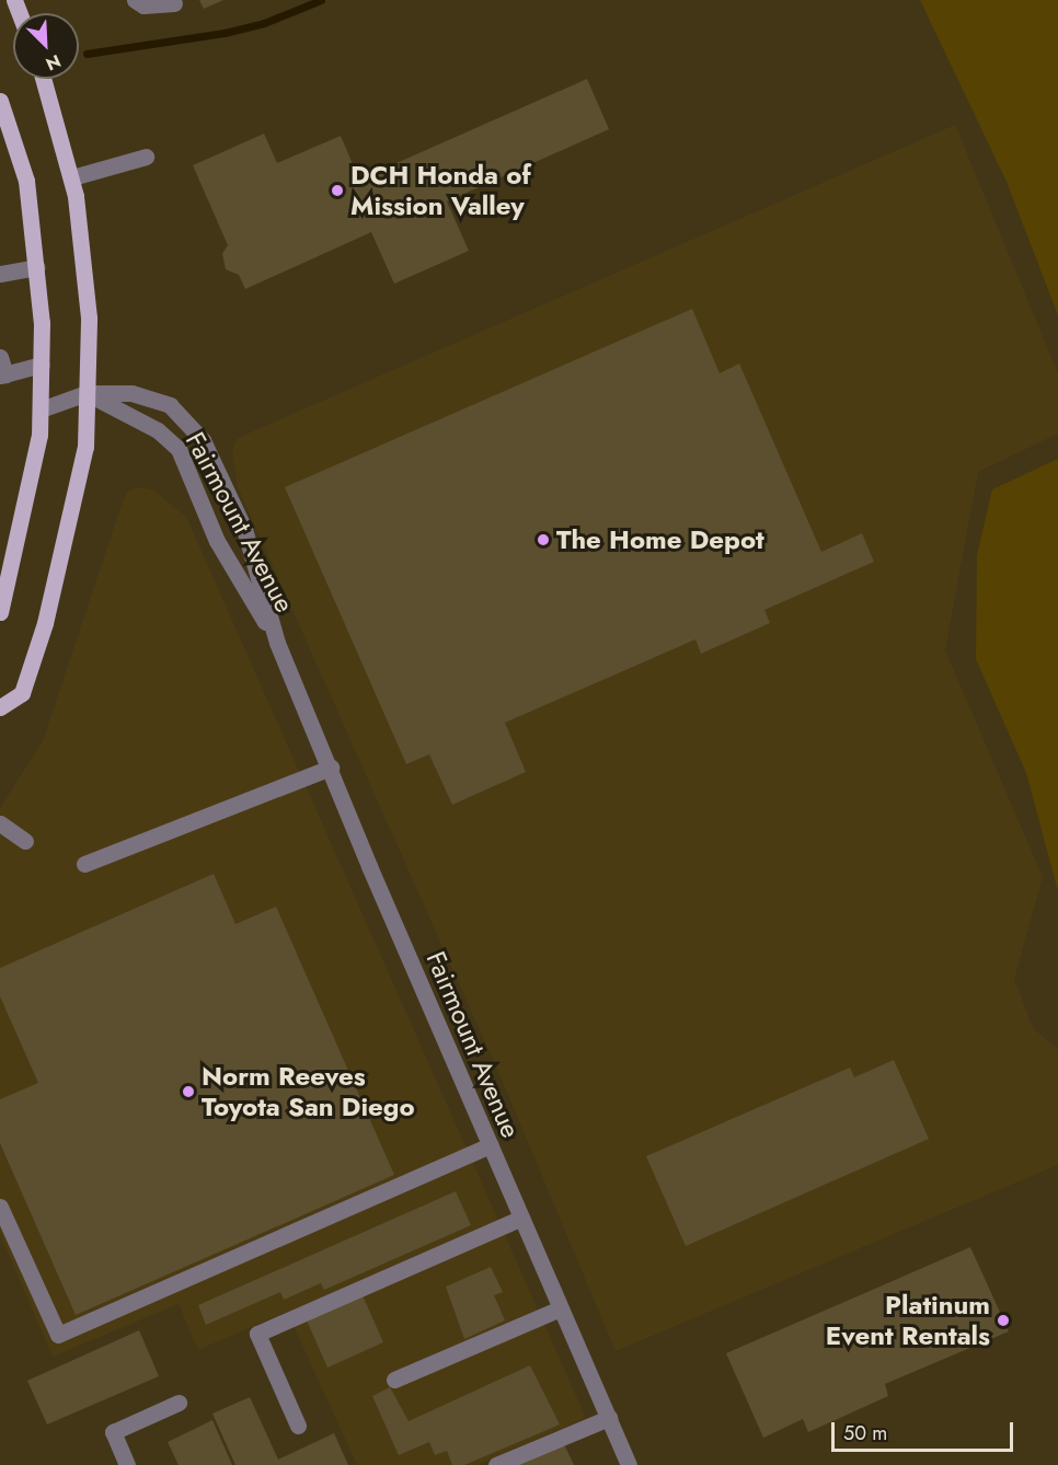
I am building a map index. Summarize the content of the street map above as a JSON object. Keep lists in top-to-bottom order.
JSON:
{
  "streets": {
    "street": ["Fairmount Avenue"]
  },
  "places": [
    "DCH Honda of Mission Valley",
    "The Home Depot",
    "Norm Reeves Toyota San Diego",
    "Platinum Event Rentals"
  ],
  "scale_bar": "50 m",
  "north": "bottom right"
}
